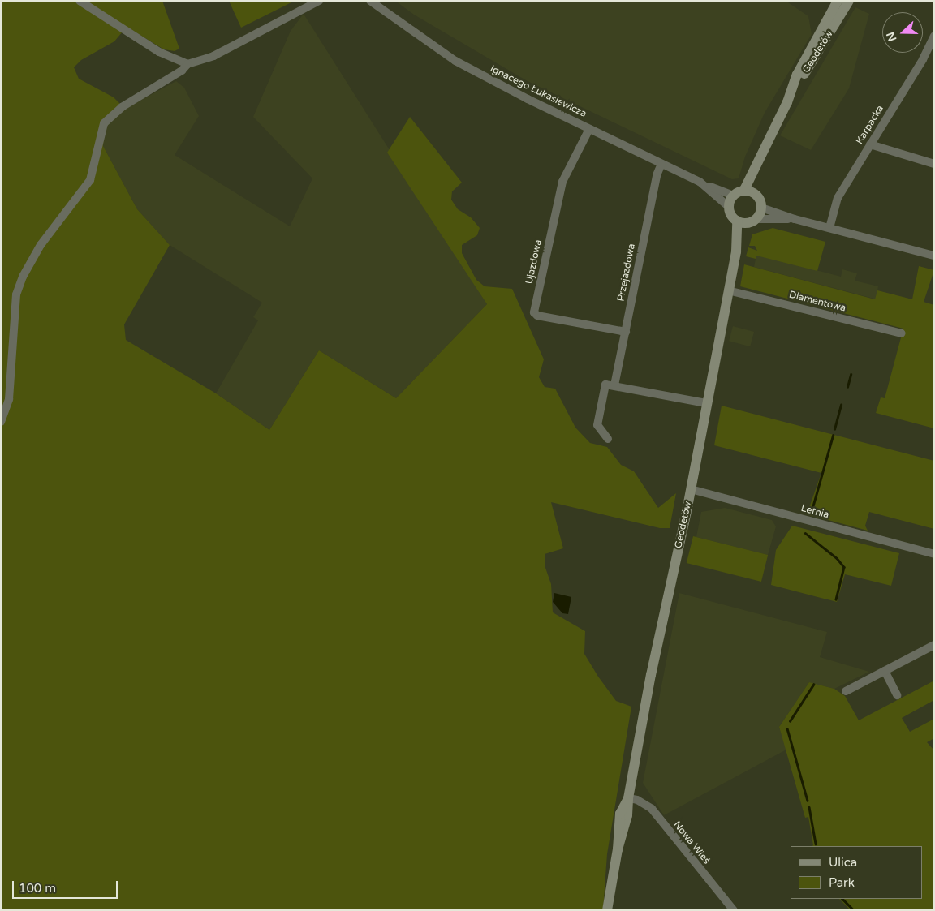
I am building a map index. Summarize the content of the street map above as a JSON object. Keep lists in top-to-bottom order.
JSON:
{
  "streets": {
    "main road": ["Geodetów"],
    "street": [
      "Ignacego Łukasiewicza",
      "Karpacka",
      "Ujazdowa",
      "Przejazdowa",
      "Diamentowa",
      "Letnia",
      "Nowa Wieś"
    ]
  },
  "crossings": [
    ["Geodetów", "Ignacego Łukasiewicza"],
    ["Geodetów", "Diamentowa"],
    ["Geodetów", "Letnia"],
    ["Geodetów", "Nowa Wieś"],
    ["Ignacego Łukasiewicza", "Ujazdowa"],
    ["Ignacego Łukasiewicza", "Przejazdowa"],
    ["Ujazdowa", "Przejazdowa"]
  ],
  "legend": ["Ulica", "Park"],
  "scale_bar": "100 m",
  "north": "left"
}
